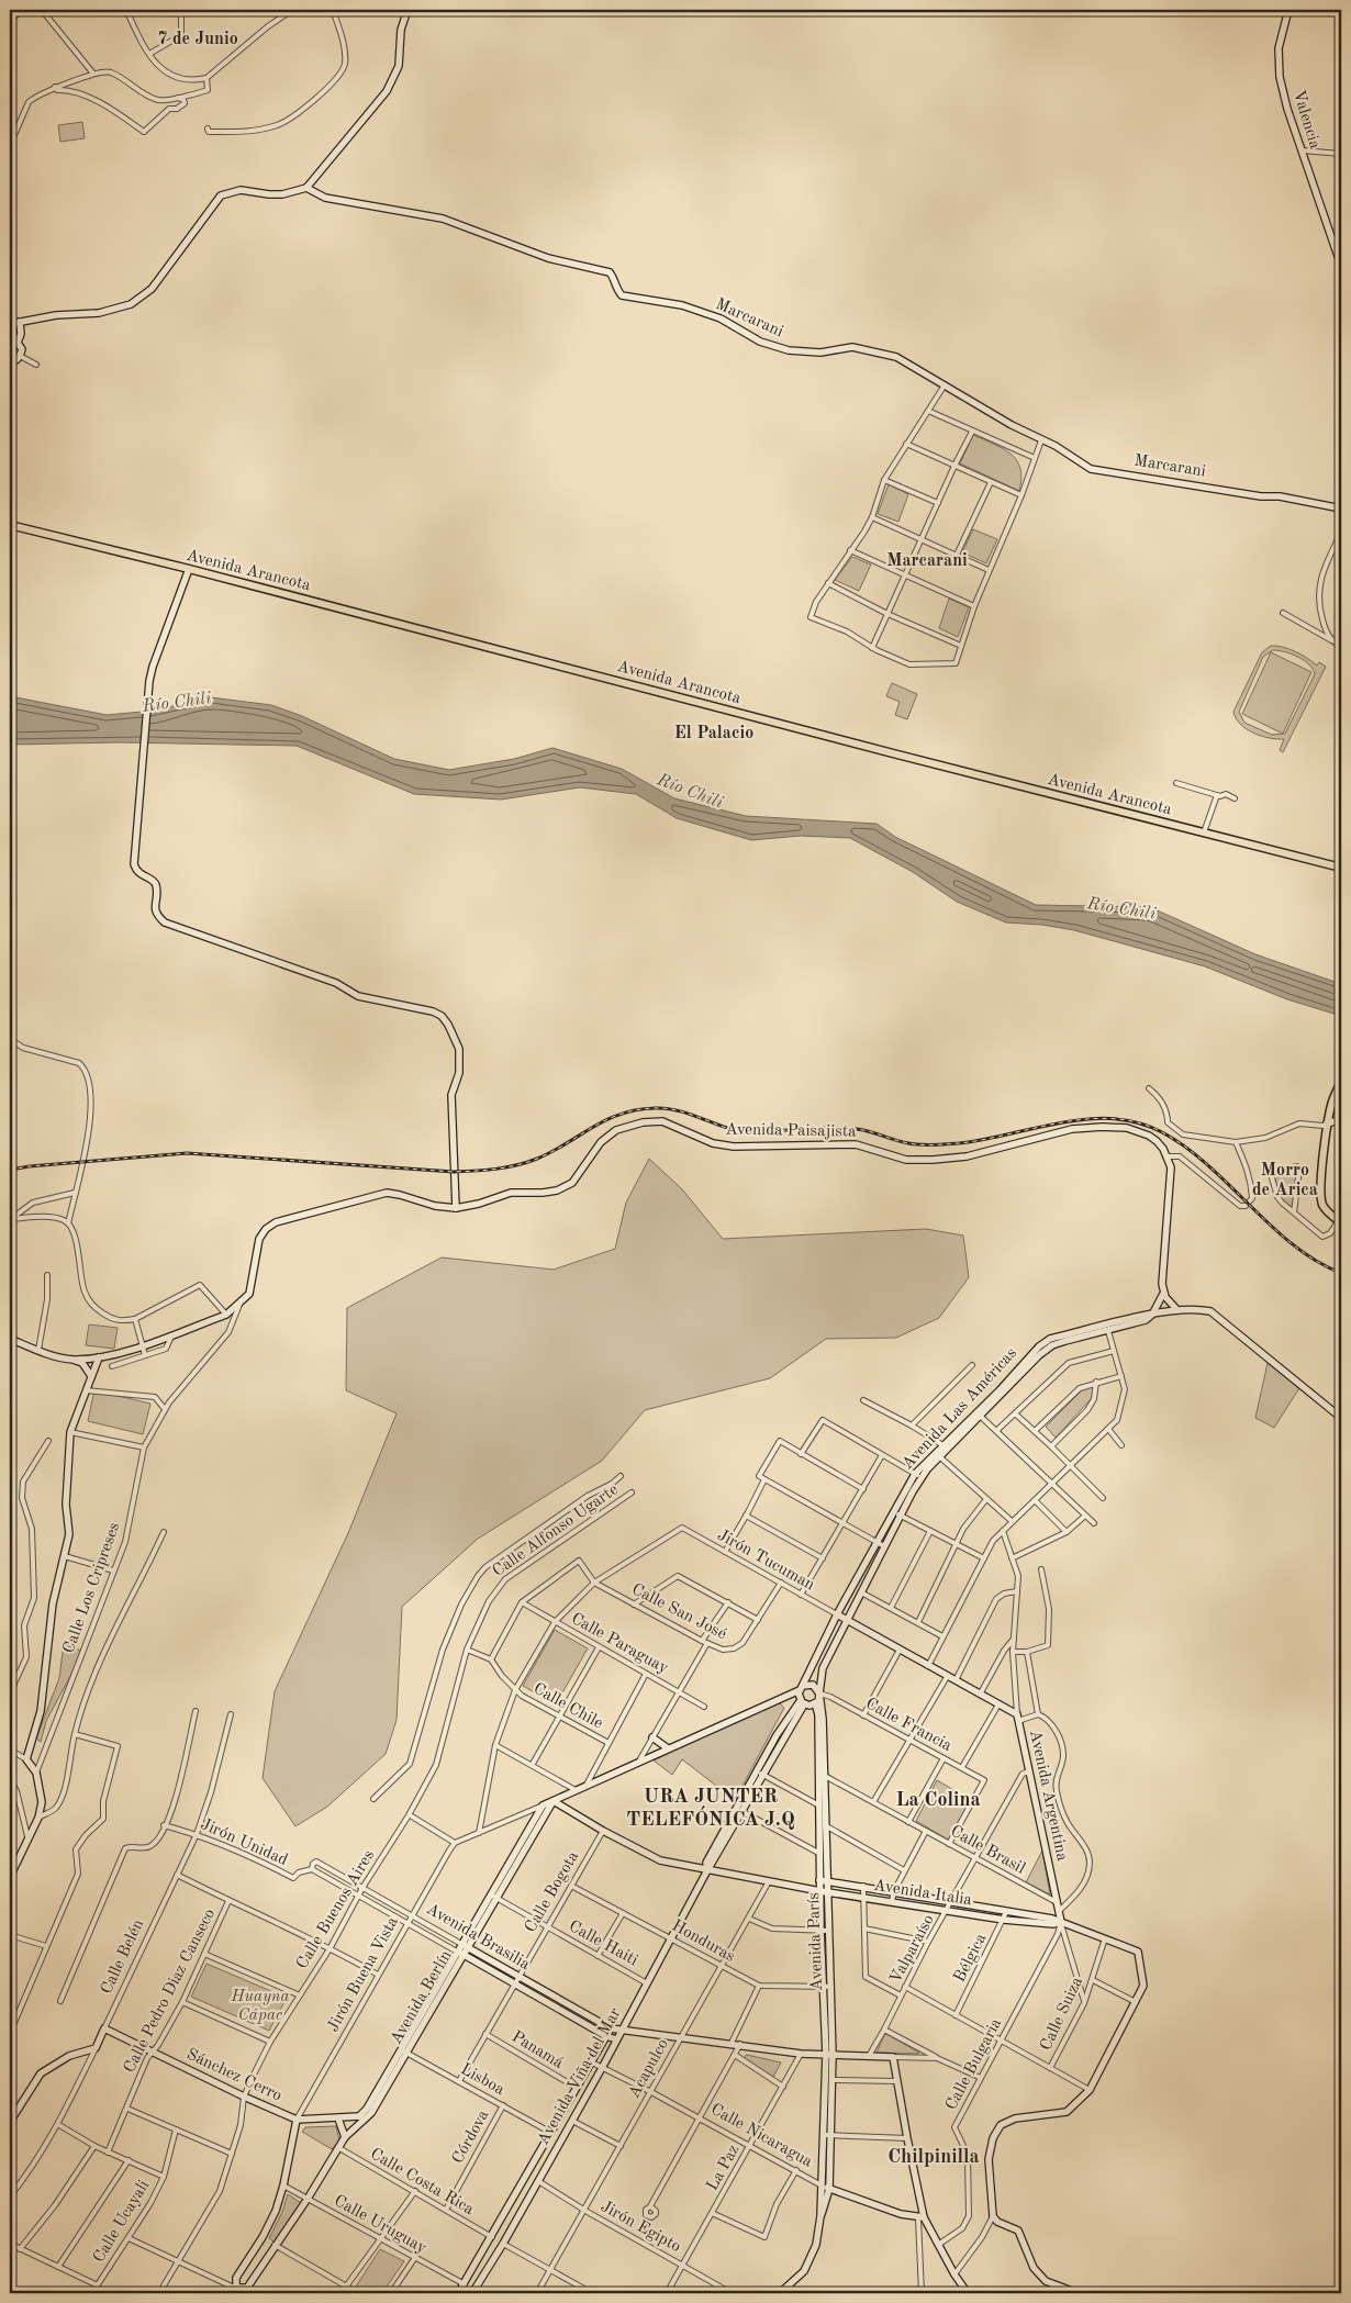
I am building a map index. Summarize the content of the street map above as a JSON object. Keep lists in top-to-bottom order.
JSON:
{
  "streets": {
    "main road": ["Avenida Arancota"],
    "street": [
      "Valencia",
      "Marcarani",
      "Avenida Paisajista",
      "Avenida Las Américas",
      "Calle Alfonso Ugarte",
      "Jirón Tucuman",
      "Calle Los Cripreses",
      "Calle San José",
      "Calle Paraguay",
      "Calle Chile",
      "Calle Francia",
      "Avenida Argentina",
      "Jirón Unidad",
      "Calle Brasil",
      "Calle Bogota",
      "Avenida Italia",
      "Calle Buenos Aires",
      "Avenida Brasilia",
      "Honduras",
      "Avenida París",
      "Calle Haiti",
      "Valparaíso",
      "Calle Belén",
      "Bélgica",
      "Jirón Buena Vista",
      "Calle Pedro Diaz Canseco",
      "Avenida Berlín",
      "Calle Suiza",
      "Panamá",
      "Calle Bulgaria",
      "Acapulco",
      "Sánchez Cerro",
      "Avenida Viña del Mar",
      "Lisboa",
      "Calle Nicaragua",
      "Córdova",
      "La Paz",
      "Calle Costa Rica",
      "Calle Ucayali",
      "Calle Uruguay",
      "Jirón Egipto"
    ]
  },
  "crossings": [
    ["Avenida Paisajista", "Calle Los Cripreses"],
    ["Avenida Las Américas", "Jirón Tucuman"],
    ["Avenida Las Américas", "Calle Francia"],
    ["Avenida Las Américas", "Avenida Argentina"],
    ["Avenida Las Américas", "Avenida París"],
    ["Avenida Las Américas", "Avenida Viña del Mar"],
    ["Calle Alfonso Ugarte", "Calle Chile"],
    ["Calle Alfonso Ugarte", "Calle Buenos Aires"],
    ["Jirón Tucuman", "Calle San José"],
    ["Jirón Tucuman", "Avenida Argentina"],
    ["Calle San José", "Calle Paraguay"],
    ["Calle Francia", "Calle Brasil"],
    ["Calle Francia", "Avenida París"],
    ["Avenida Argentina", "Calle Brasil"],
    ["Avenida Argentina", "Avenida Italia"],
    ["Avenida Argentina", "Valparaíso"],
    ["Avenida Argentina", "Calle Bulgaria"],
    ["Jirón Unidad", "Avenida Brasilia"],
    ["Jirón Unidad", "Calle Belén"],
    ["Calle Brasil", "Avenida París"],
    ["Calle Brasil", "Valparaíso"],
    ["Calle Bogota", "Avenida Italia"],
    ["Calle Bogota", "Avenida Brasilia"],
    ["Calle Bogota", "Honduras"],
    ["Calle Bogota", "Calle Haiti"],
    ["Calle Bogota", "Panamá"],
    ["Calle Bogota", "Lisboa"],
    ["Avenida Italia", "Avenida París"],
    ["Avenida Italia", "Valparaíso"],
    ["Avenida Italia", "Bélgica"],
    ["Avenida Italia", "Avenida Berlín"],
    ["Avenida Italia", "Calle Bulgaria"],
    ["Avenida Italia", "Acapulco"],
    ["Avenida Italia", "Avenida Viña del Mar"],
    ["Calle Buenos Aires", "Avenida Brasilia"],
    ["Calle Buenos Aires", "Sánchez Cerro"],
    ["Avenida Brasilia", "Avenida París"],
    ["Avenida Brasilia", "Valparaíso"],
    ["Avenida Brasilia", "Jirón Buena Vista"],
    ["Avenida Brasilia", "Avenida Berlín"],
    ["Avenida Brasilia", "Calle Bulgaria"],
    ["Avenida Brasilia", "Acapulco"],
    ["Avenida Brasilia", "Avenida Viña del Mar"],
    ["Avenida Brasilia", "La Paz"],
    ["Honduras", "Avenida París"],
    ["Honduras", "Acapulco"],
    ["Honduras", "Avenida Viña del Mar"],
    ["Avenida París", "Calle Nicaragua"],
    ["Calle Haiti", "Avenida Berlín"],
    ["Calle Haiti", "Avenida Viña del Mar"],
    ["Calle Belén", "Sánchez Cerro"],
    ["Jirón Buena Vista", "Sánchez Cerro"],
    ["Calle Pedro Diaz Canseco", "Sánchez Cerro"],
    ["Avenida Berlín", "Sánchez Cerro"],
    ["Avenida Berlín", "Lisboa"],
    ["Panamá", "Avenida Viña del Mar"],
    ["Acapulco", "Calle Nicaragua"],
    ["Acapulco", "Jirón Egipto"],
    ["Avenida Viña del Mar", "Lisboa"],
    ["Avenida Viña del Mar", "Calle Nicaragua"],
    ["Avenida Viña del Mar", "Calle Costa Rica"],
    ["Avenida Viña del Mar", "Calle Uruguay"],
    ["Avenida Viña del Mar", "Jirón Egipto"],
    ["Lisboa", "Córdova"],
    ["Calle Nicaragua", "La Paz"],
    ["Córdova", "Calle Costa Rica"],
    ["La Paz", "Jirón Egipto"]
  ],
  "districts": [
    "7 de Junio",
    "Marcarani",
    "El Palacio",
    "Morro de Arica",
    "URA JUNTER TELEFÓNICA J.Q",
    "La Colina",
    "Chilpinilla"
  ],
  "water": ["Río Chili"],
  "parks": ["Huayna Cápac"]
}
